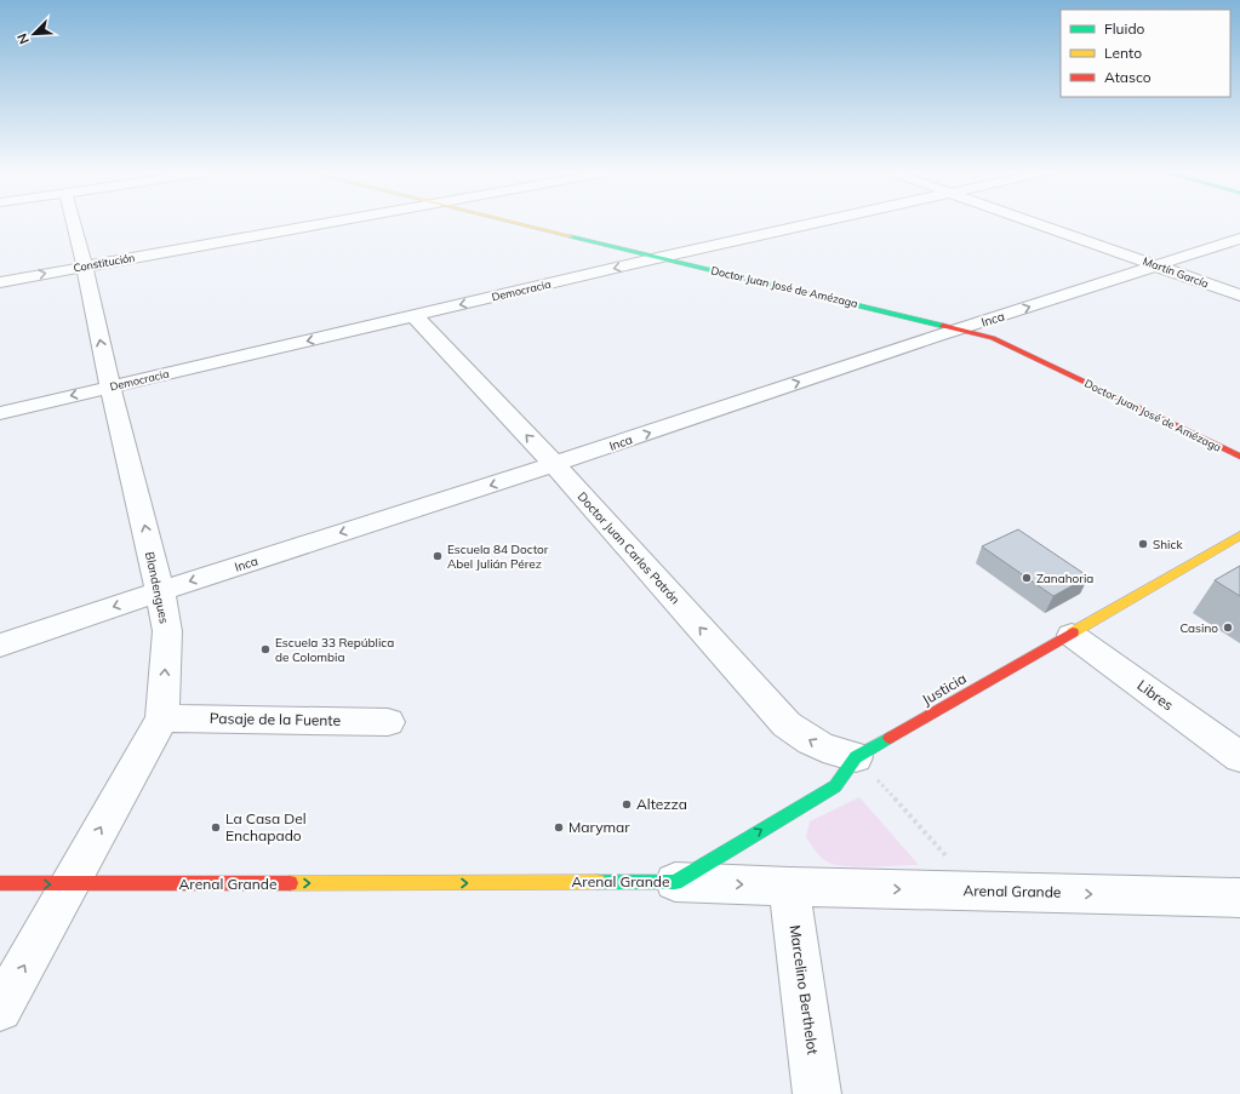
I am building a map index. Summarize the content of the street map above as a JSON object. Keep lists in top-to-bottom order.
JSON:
{
  "streets": {
    "street": [
      "Constitución",
      "Martín García",
      "Doctor Juan José de Amézaga",
      "Democracia",
      "Inca",
      "Doctor Juan Carlos Patrón",
      "Blandengues",
      "Justicia",
      "Libres",
      "Pasaje de la Fuente",
      "Arenal Grande",
      "Marcelino Berthelot"
    ]
  },
  "crossings": [
    ["Constitución", "Blandengues"],
    ["Martín García", "Inca"],
    ["Doctor Juan José de Amézaga", "Democracia"],
    ["Doctor Juan José de Amézaga", "Inca"],
    ["Democracia", "Doctor Juan Carlos Patrón"],
    ["Democracia", "Blandengues"],
    ["Inca", "Doctor Juan Carlos Patrón"],
    ["Inca", "Blandengues"],
    ["Doctor Juan Carlos Patrón", "Justicia"],
    ["Blandengues", "Pasaje de la Fuente"],
    ["Blandengues", "Arenal Grande"],
    ["Justicia", "Libres"],
    ["Justicia", "Arenal Grande"],
    ["Arenal Grande", "Marcelino Berthelot"]
  ],
  "one_way": [
    "Democracia",
    "Doctor Juan Carlos Patrón",
    "Blandengues",
    "Arenal Grande"
  ],
  "places": [
    "Shick",
    "Escuela 84 Doctor Abel Julián Pérez",
    "Zanahoria",
    "Casino",
    "Escuela 33 República de Colombia",
    "Altezza",
    "La Casa Del Enchapado",
    "Marymar"
  ],
  "legend": ["Fluido", "Lento", "Atasco"],
  "north": "bottom left"
}
